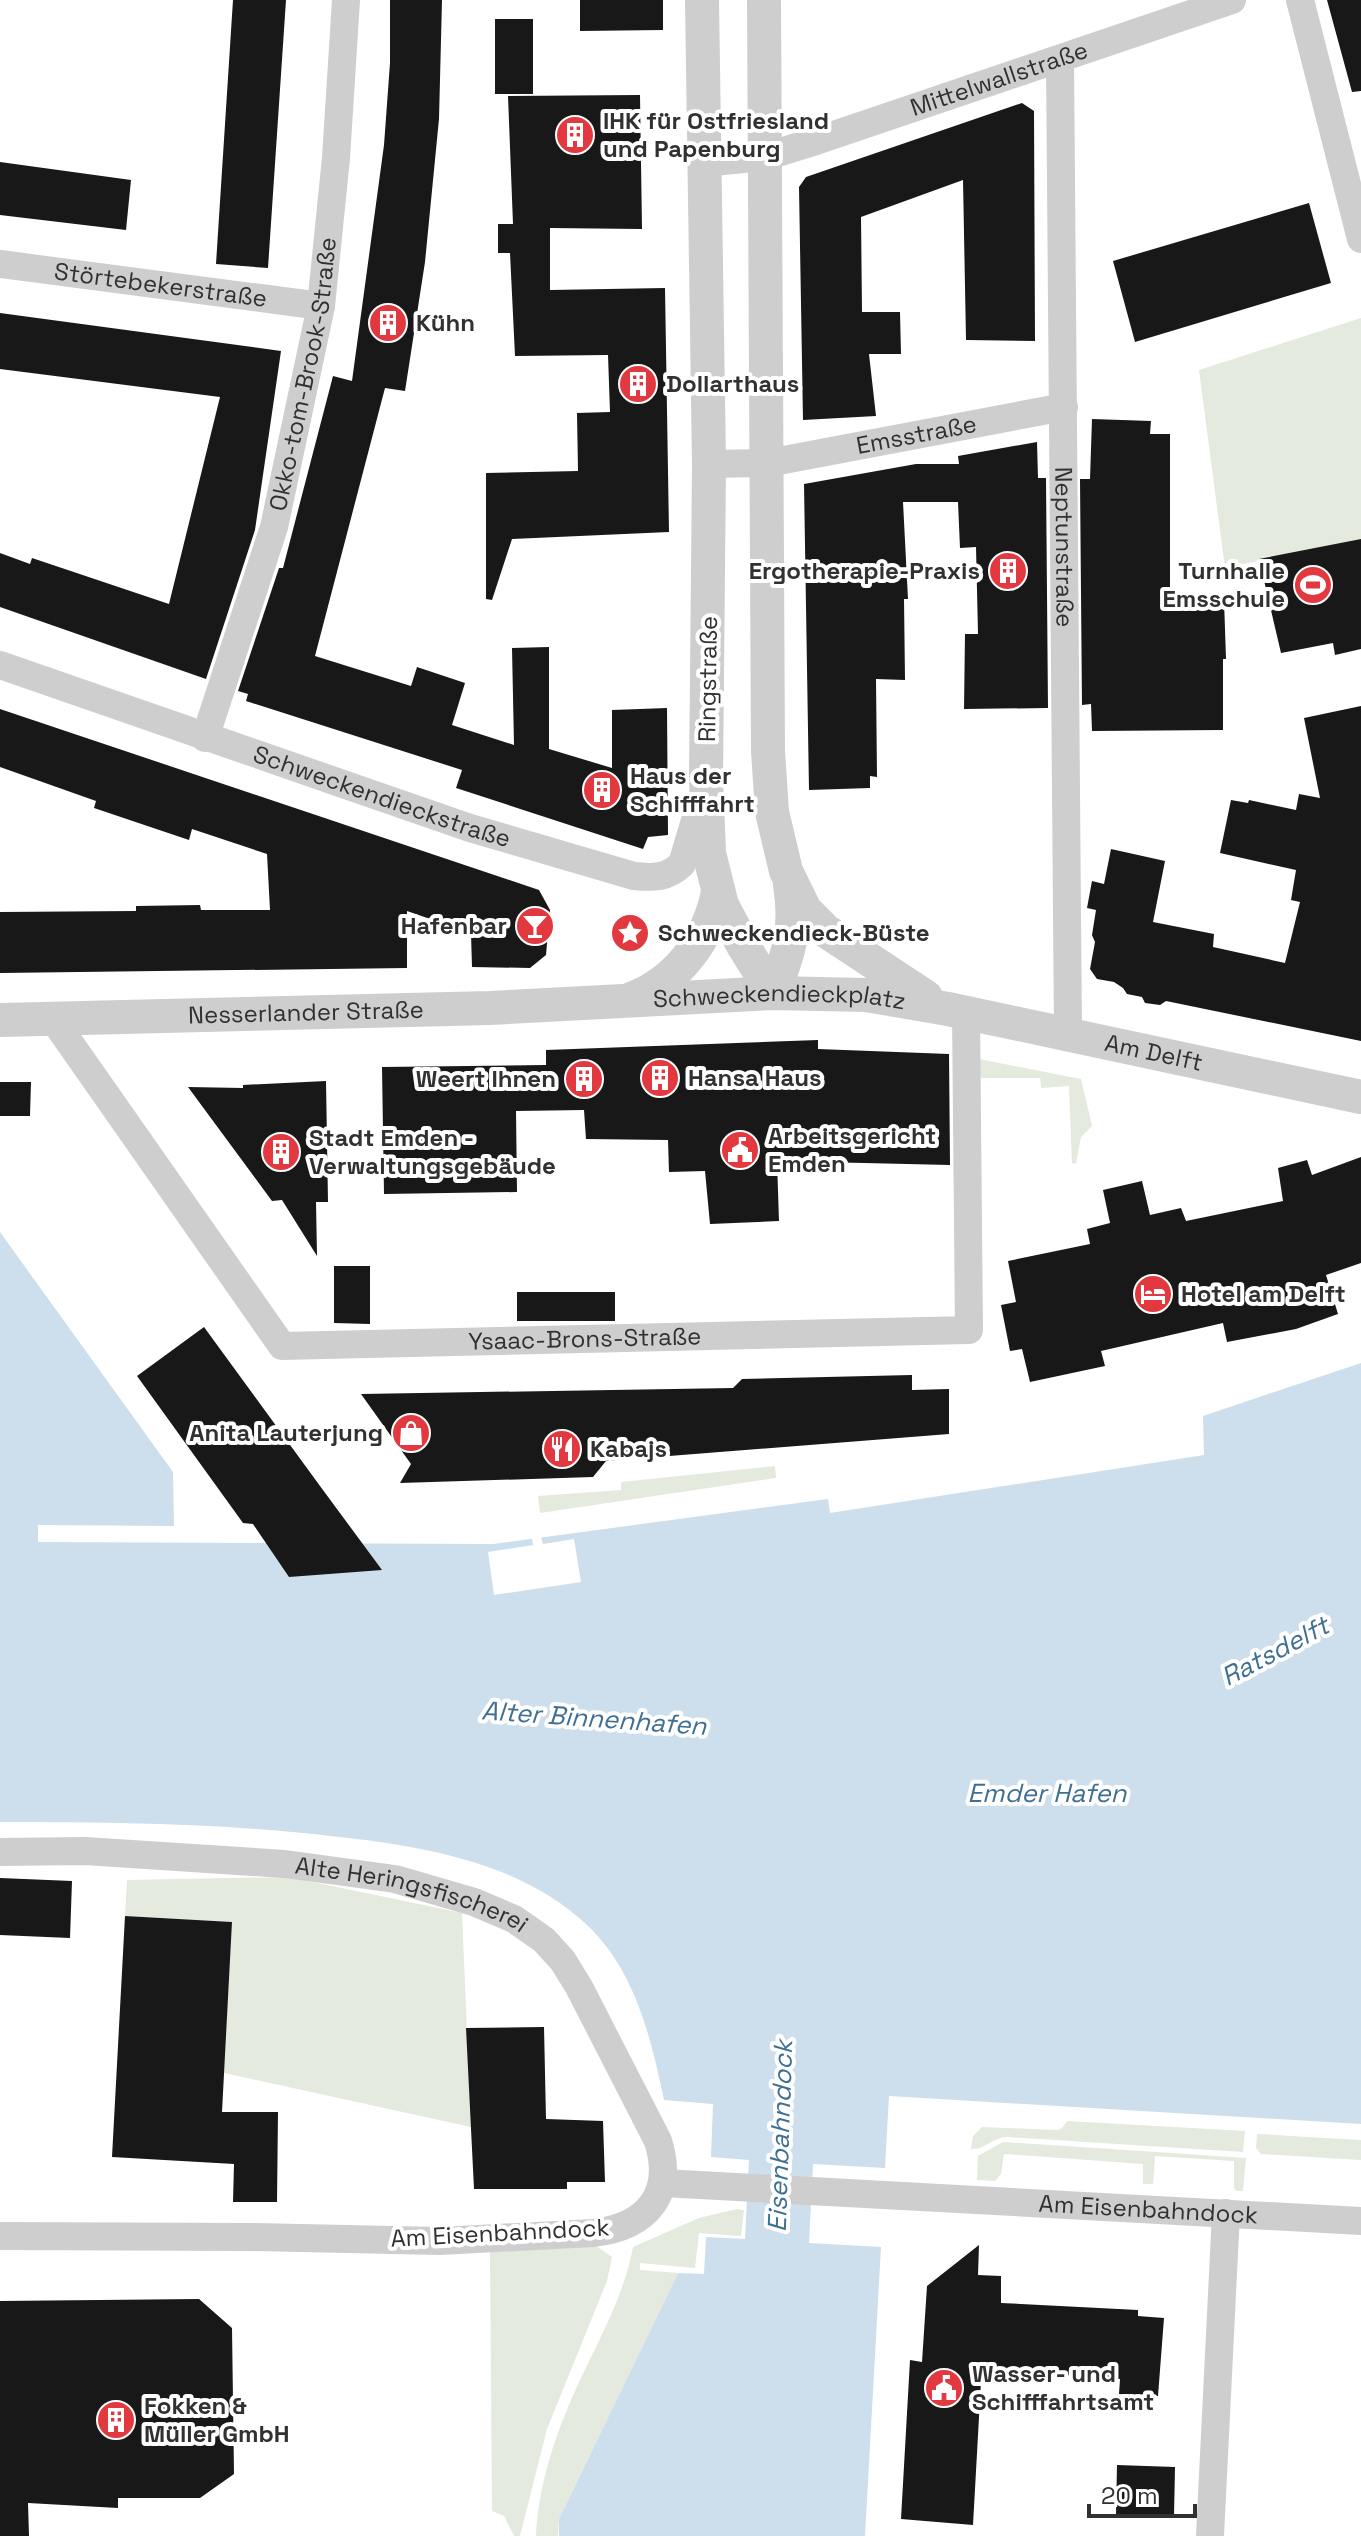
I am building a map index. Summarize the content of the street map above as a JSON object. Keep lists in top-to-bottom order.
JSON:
{
  "streets": {
    "street": [
      "Mittelwallstraße",
      "Störtebekerstraße",
      "Okko-tom-Brook-Straße",
      "Emsstraße",
      "Neptunstraße",
      "Ringstraße",
      "Schweckendieckstraße",
      "Schweckendieckplatz",
      "Nesserlander Straße",
      "Am Delft",
      "Ysaac-Brons-Straße",
      "Alte Heringsfischerei",
      "Am Eisenbahndock"
    ]
  },
  "crossings": [
    ["Mittelwallstraße", "Neptunstraße"],
    ["Störtebekerstraße", "Okko-tom-Brook-Straße"],
    ["Okko-tom-Brook-Straße", "Schweckendieckstraße"],
    ["Emsstraße", "Neptunstraße"],
    ["Neptunstraße", "Am Delft"],
    ["Ringstraße", "Schweckendieckstraße"],
    ["Ringstraße", "Schweckendieckplatz"],
    ["Schweckendieckplatz", "Nesserlander Straße"],
    ["Schweckendieckplatz", "Am Delft"],
    ["Schweckendieckplatz", "Ysaac-Brons-Straße"],
    ["Nesserlander Straße", "Ysaac-Brons-Straße"],
    ["Am Delft", "Ysaac-Brons-Straße"],
    ["Alte Heringsfischerei", "Am Eisenbahndock"]
  ],
  "water": [
    "Ratsdelft",
    "Alter Binnenhafen",
    "Emder Hafen",
    "Eisenbahndock"
  ],
  "places": {
    "building": [
      "IHK für Ostfriesland und Papenburg",
      "Kühn",
      "Dollarthaus",
      "Ergotherapie-Praxis",
      "Haus der Schifffahrt",
      "Hansa Haus",
      "Weert Ihnen",
      "Stadt Emden - Verwaltungsgebäude",
      "Fokken & Müller GmbH"
    ],
    "sports": ["Turnhalle Emsschule"],
    "bar": ["Hafenbar"],
    "place": ["Schweckendieck-Büste"],
    "public building": ["Arbeitsgericht Emden", "Wasser- und Schifffahrtsamt"],
    "hotel": ["Hotel am Delft"],
    "shop": ["Anita Lauterjung"],
    "restaurant": ["Kabajs"]
  },
  "scale_bar": "20 m"
}
